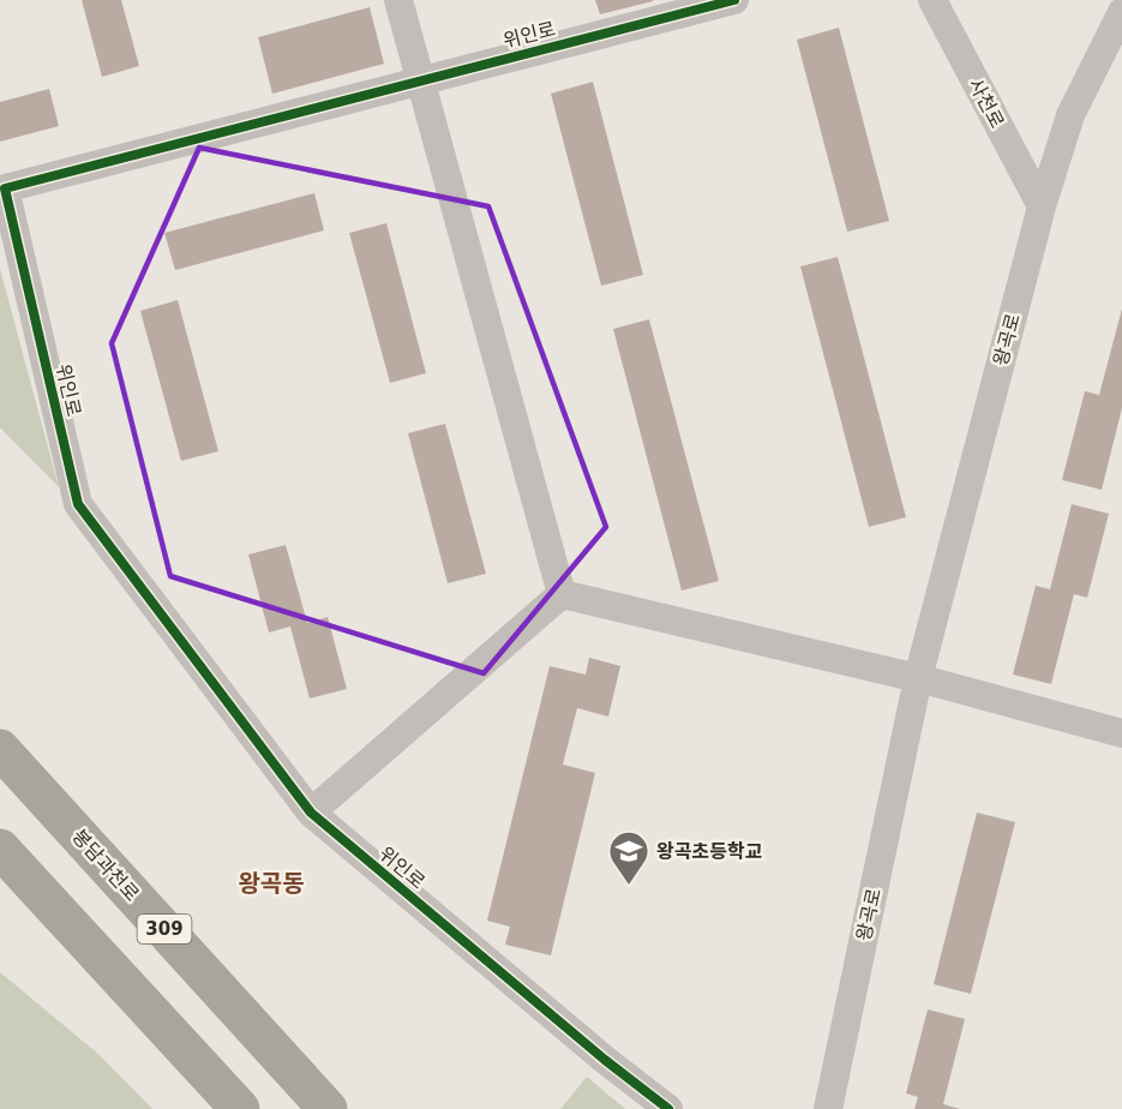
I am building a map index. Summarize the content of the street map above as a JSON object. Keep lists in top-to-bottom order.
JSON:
{
  "streets": {
    "highway": ["봉담과천로", "309"],
    "street": ["위인로", "사천로", "왕곡로"]
  },
  "crossings": [
    ["사천로", "왕곡로"]
  ],
  "districts": ["왕곡동"],
  "places": {
    "school or university": ["왕곡초등학교"]
  }
}
